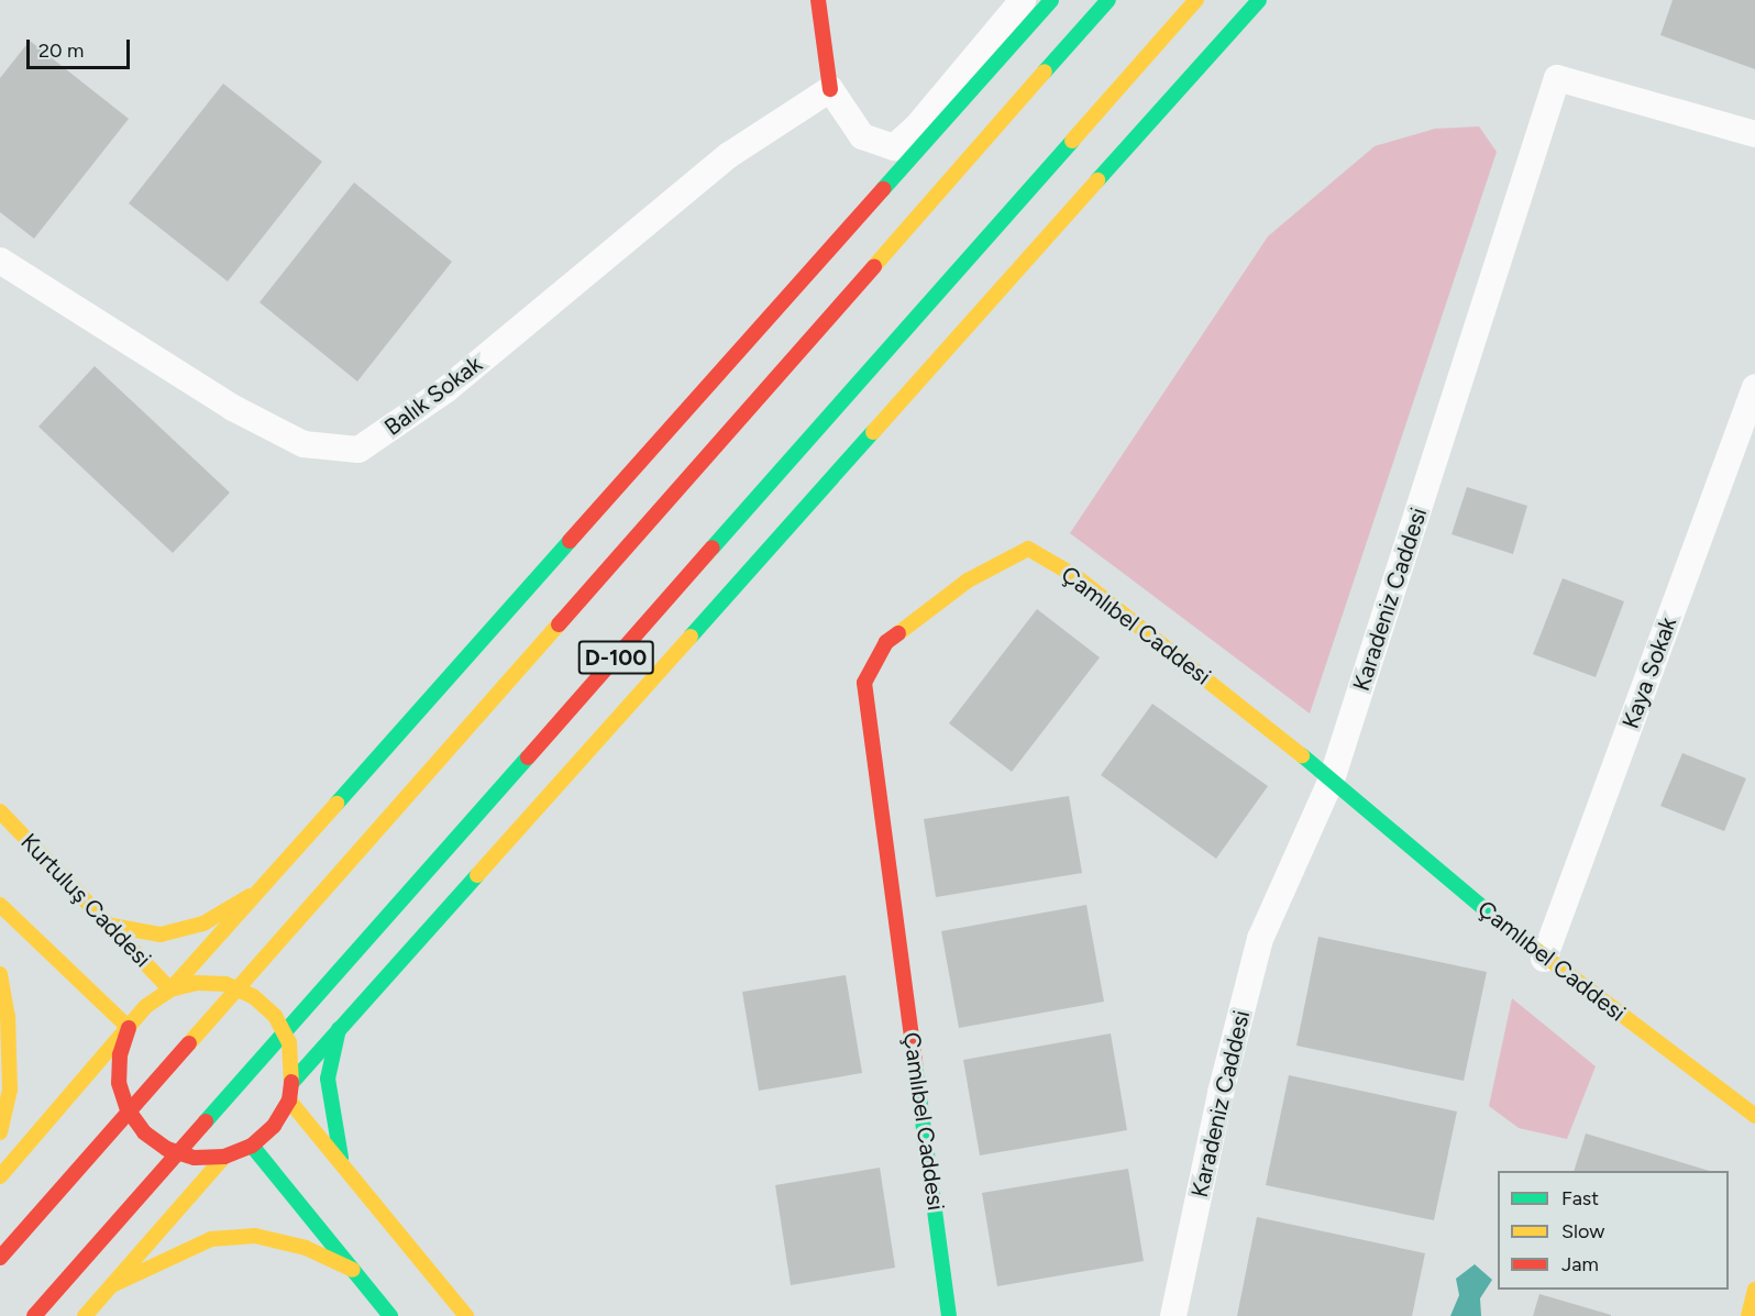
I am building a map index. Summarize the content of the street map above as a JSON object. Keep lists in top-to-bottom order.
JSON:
{
  "streets": {
    "main road": ["Çamlıbel Caddesi", "D-100", "Kurtuluş Caddesi"],
    "street": ["Balık Sokak", "Karadeniz Caddesi", "Kaya Sokak"]
  },
  "crossings": [
    ["Karadeniz Caddesi", "Çamlıbel Caddesi"],
    ["Çamlıbel Caddesi", "Kaya Sokak"]
  ],
  "legend": ["Fast", "Slow", "Jam"],
  "scale_bar": "20 m"
}
